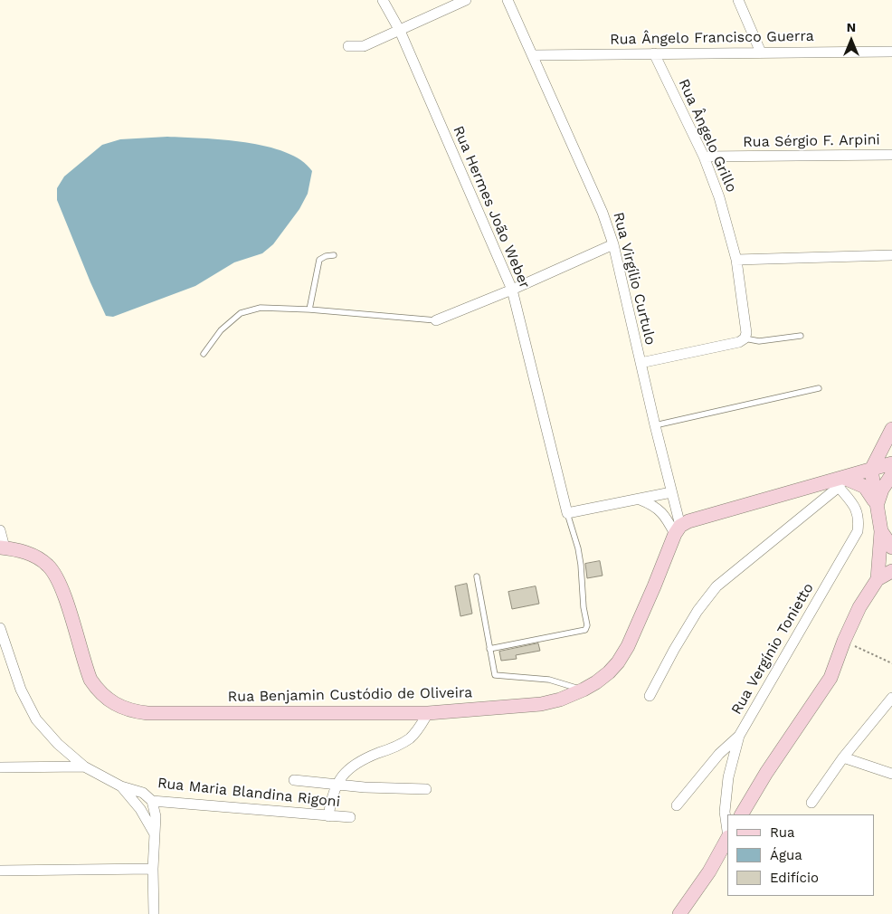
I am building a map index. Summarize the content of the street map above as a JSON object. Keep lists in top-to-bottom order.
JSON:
{
  "streets": {
    "main road": ["Rua Benjamin Custódio de Oliveira"],
    "street": [
      "Rua Ângelo Francisco Guerra",
      "Rua Ângelo Grillo",
      "Rua Sérgio F. Arpini",
      "Rua Hermes João Weber",
      "Rua Virgílio Curtulo",
      "Rua Vergínio Tonietto",
      "Rua Maria Blandina Rigoni"
    ]
  },
  "crossings": [
    ["Rua Ângelo Francisco Guerra", "Rua Ângelo Grillo"],
    ["Rua Ângelo Francisco Guerra", "Rua Virgílio Curtulo"],
    ["Rua Ângelo Grillo", "Rua Sérgio F. Arpini"],
    ["Rua Virgílio Curtulo", "Rua Benjamin Custódio de Oliveira"]
  ],
  "legend": ["Rua", "Água", "Edifício"],
  "north": "top"
}
